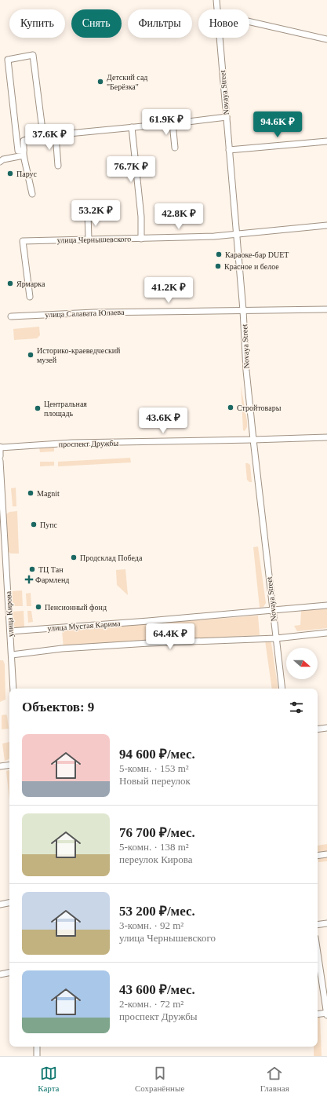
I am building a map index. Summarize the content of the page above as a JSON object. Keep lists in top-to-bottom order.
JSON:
{
  "streets": {
    "street": [
      "Novaya Street",
      "улица Чернышевского",
      "улица Салавата Юлаева",
      "проспект Дружбы",
      "улица Кирова",
      "улица Мустая Карима"
    ]
  },
  "crossings": [
    ["Novaya Street", "улица Чернышевского"],
    ["Novaya Street", "улица Салавата Юлаева"],
    ["Novaya Street", "проспект Дружбы"],
    ["Novaya Street", "улица Мустая Карима"],
    ["улица Кирова", "улица Мустая Карима"]
  ],
  "places": {
    "other": [
      "Детский сад \"Берёзка\"",
      "Парус",
      "Караоке-бар DUET",
      "Красное и белое",
      "Ярмарка",
      "Историко-краеведческий музей",
      "Стройтовары",
      "Центральная площадь",
      "Magnit",
      "Пупс",
      "Продсклад Победа",
      "ТЦ Тан",
      "Пенсионный фонд"
    ],
    "health": ["Фармленд"]
  },
  "north": "right",
  "page": {
    "chip": [
      "Купить",
      "Снять",
      "Фильтры",
      "Новое"
    ],
    "price": [
      "61.9K ₽",
      "94.6K ₽",
      "37.6K ₽",
      "76.7K ₽",
      "53.2K ₽",
      "42.8K ₽",
      "41.2K ₽",
      "43.6K ₽",
      "64.4K ₽"
    ],
    "heading": "Объектов: 9",
    "list": [
      {
        "name": "94 600 ₽/мес.",
        "note": "5-комн. · 153 m² · Новый переулок"
      },
      {
        "name": "76 700 ₽/мес.",
        "note": "5-комн. · 138 m² · переулок Кирова"
      },
      {
        "name": "53 200 ₽/мес.",
        "note": "3-комн. · 92 m² · улица Чернышевского"
      },
      {
        "name": "43 600 ₽/мес.",
        "note": "2-комн. · 72 m² · проспект Дружбы"
      }
    ],
    "tabs": ["Карта", "Сохранённые", "Главная"]
  }
}
